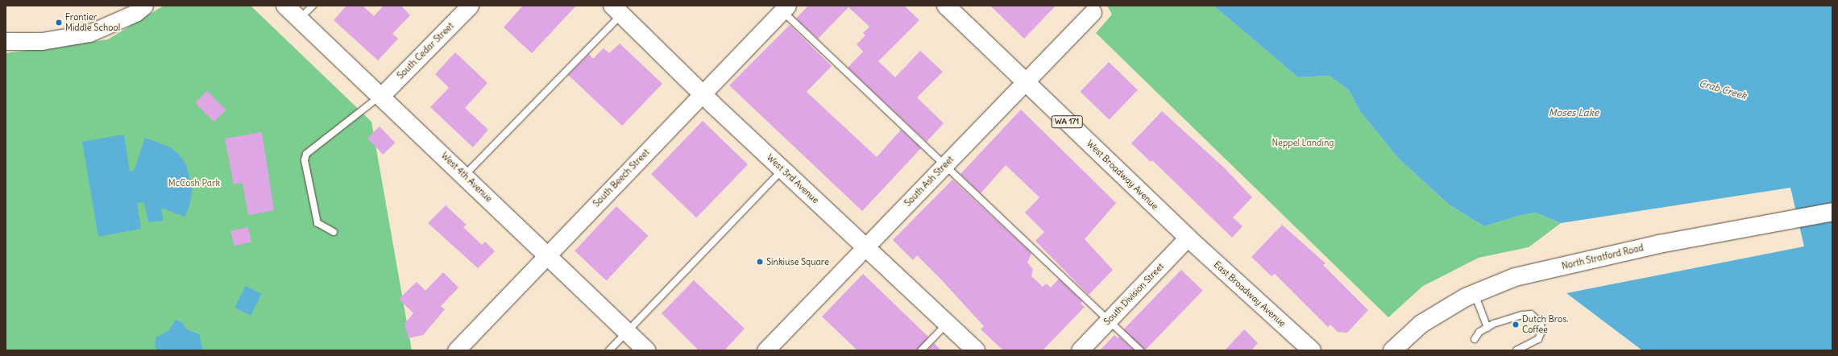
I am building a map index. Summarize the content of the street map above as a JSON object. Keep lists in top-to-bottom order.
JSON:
{
  "streets": {
    "main road": [
      "WA 171",
      "West Broadway Avenue",
      "West 4th Avenue",
      "West 3rd Avenue",
      "North Stratford Road",
      "East Broadway Avenue"
    ],
    "street": [
      "South Cedar Street",
      "South Beech Street",
      "South Ash Street",
      "South Division Street"
    ]
  },
  "crossings": [
    ["South Cedar Street", "West 4th Avenue"],
    ["West Broadway Avenue", "South Ash Street"],
    ["West Broadway Avenue", "South Division Street"],
    ["West Broadway Avenue", "East Broadway Avenue"],
    ["West 4th Avenue", "South Beech Street"],
    ["South Beech Street", "West 3rd Avenue"],
    ["West 3rd Avenue", "South Ash Street"],
    ["South Division Street", "East Broadway Avenue"]
  ],
  "water": ["Crab Creek", "Moses Lake"],
  "parks": ["Neppel Landing", "McCosh Park"],
  "places": ["Frontier Middle School", "Sinkiuse Square", "Dutch Bros. Coffee"]
}
